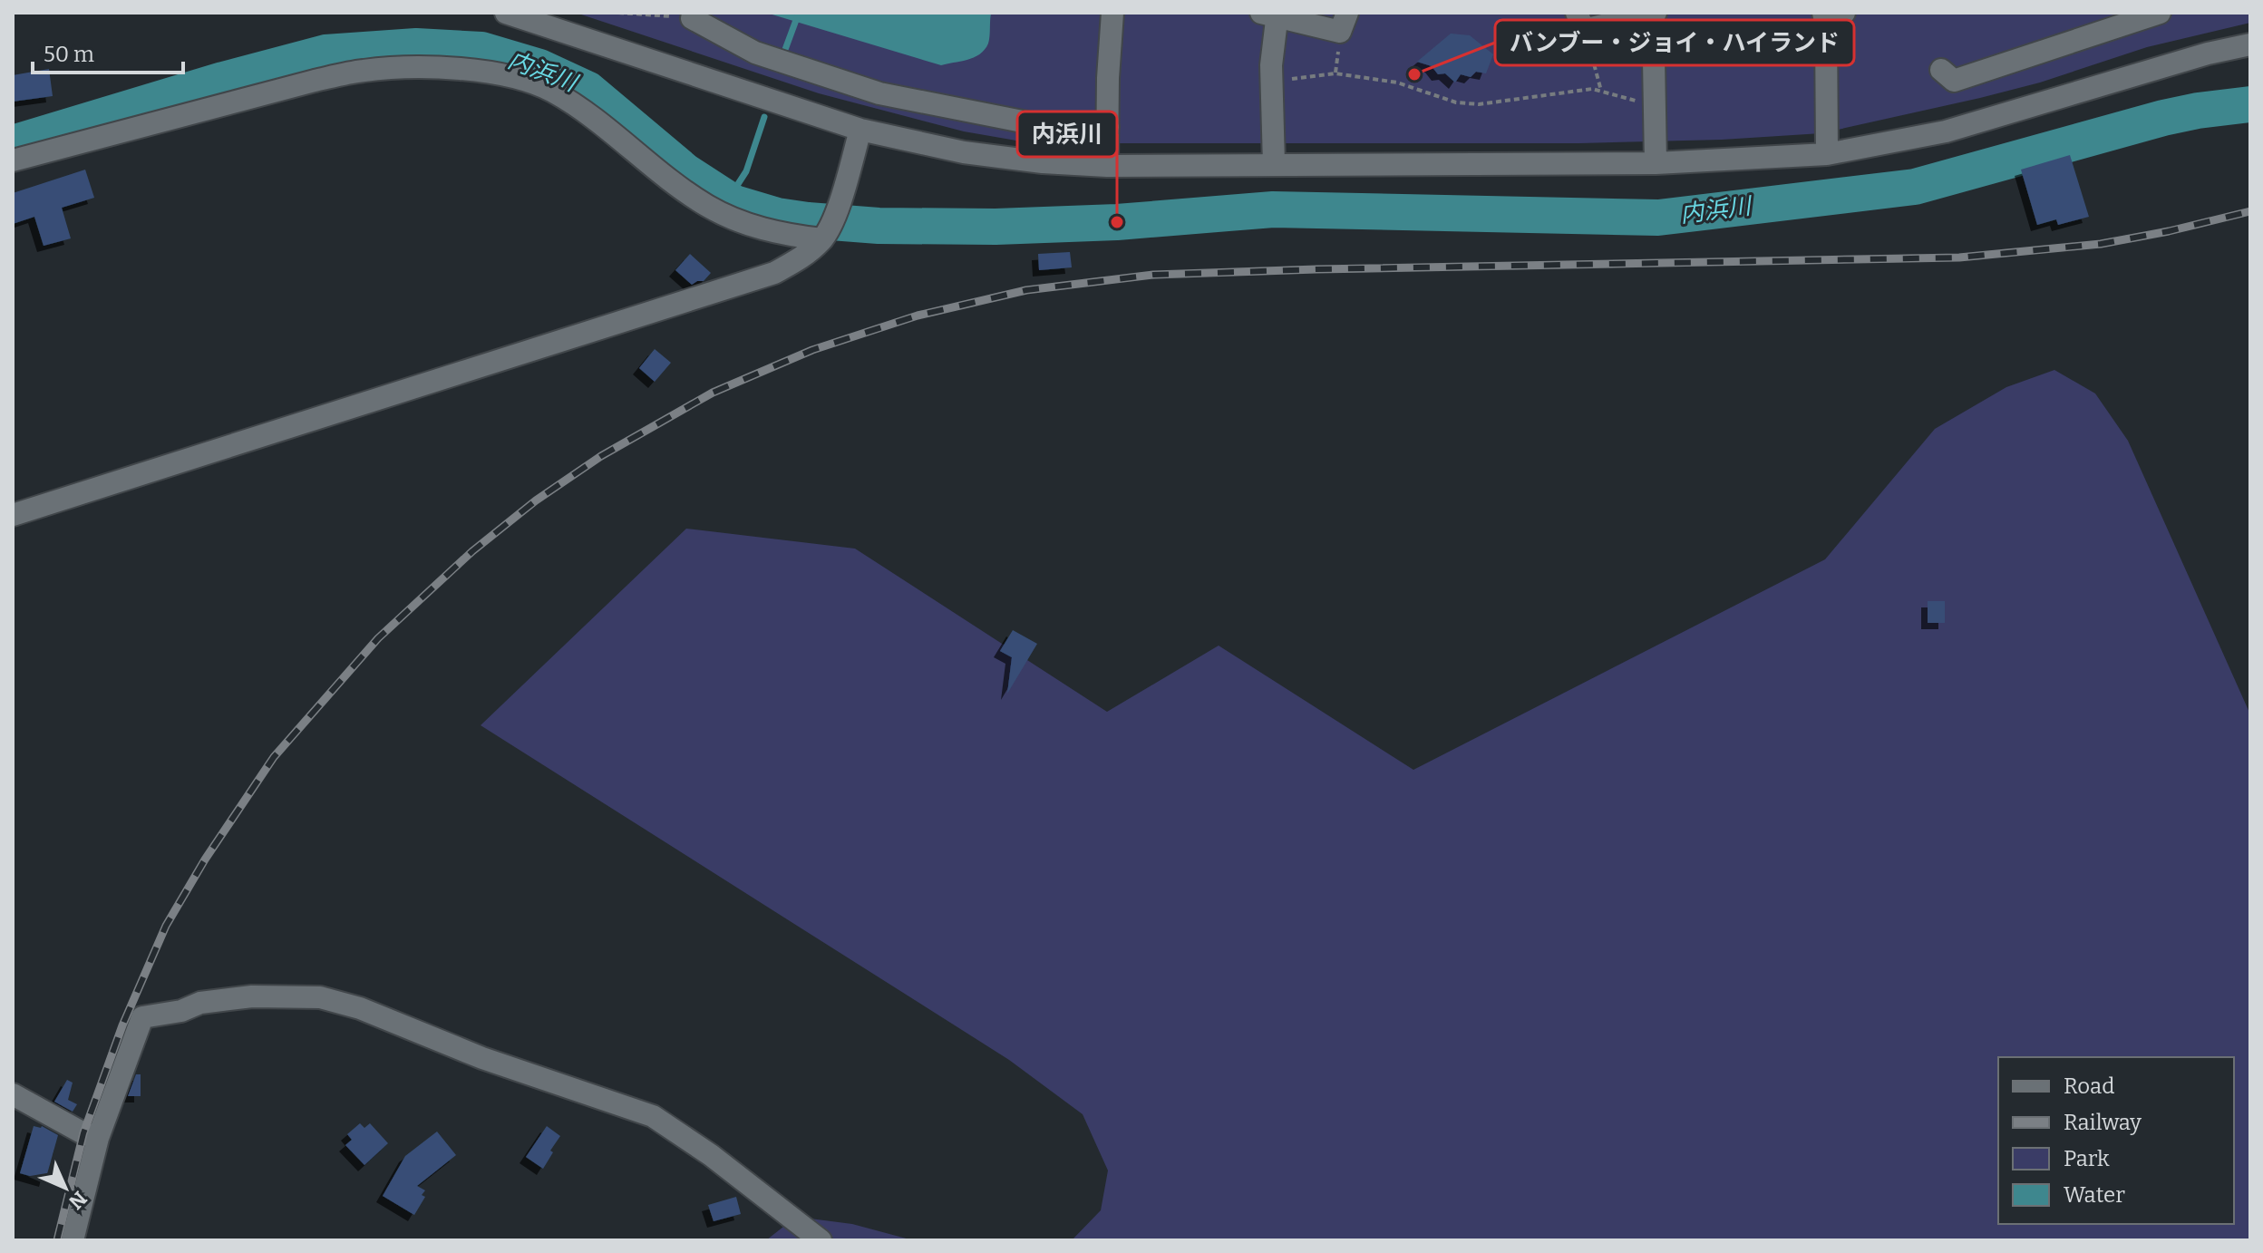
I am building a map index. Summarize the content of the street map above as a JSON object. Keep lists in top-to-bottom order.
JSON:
{
  "water": ["内浜川"],
  "places": ["バンブー・ジョイ・ハイランド", "内浜川"],
  "legend": [
    "Road",
    "Railway",
    "Park",
    "Water"
  ],
  "scale_bar": "50 m",
  "north": "bottom right"
}
